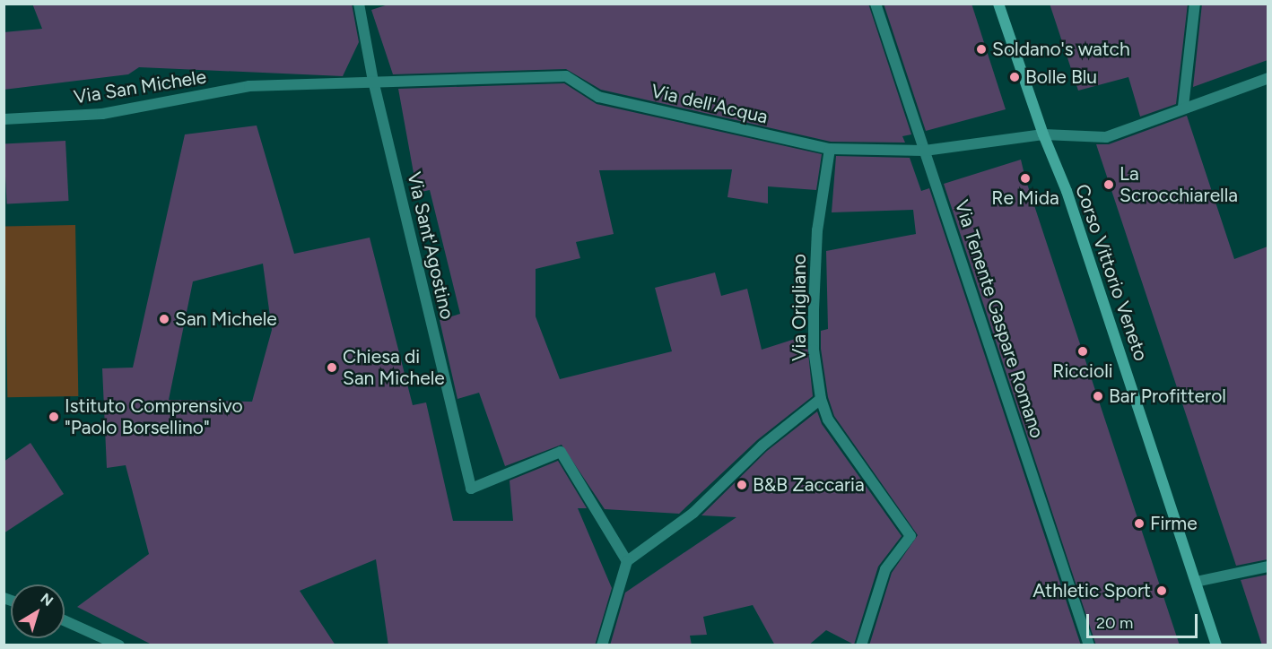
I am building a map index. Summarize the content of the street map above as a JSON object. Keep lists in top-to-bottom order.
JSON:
{
  "streets": {
    "main road": ["Corso Vittorio Veneto"],
    "street": [
      "Via San Michele",
      "Via dell'Acqua",
      "Via Sant'Agostino",
      "Via Origliano",
      "Via Tenente Gaspare Romano"
    ]
  },
  "crossings": [
    ["Via San Michele", "Via dell'Acqua"],
    ["Via dell'Acqua", "Via Sant'Agostino"],
    ["Via dell'Acqua", "Corso Vittorio Veneto"],
    ["Via dell'Acqua", "Via Origliano"],
    ["Via dell'Acqua", "Via Tenente Gaspare Romano"]
  ],
  "places": [
    "Soldano's watch",
    "Bolle Blu",
    "Re Mida",
    "La Scrocchiarella",
    "San Michele",
    "Riccioli",
    "Chiesa di San Michele",
    "Bar Profitterol",
    "Istituto Comprensivo \"Paolo Borsellino\"",
    "B&B Zaccaria",
    "Firme",
    "Athletic Sport"
  ],
  "scale_bar": "20 m",
  "north": "top right"
}
